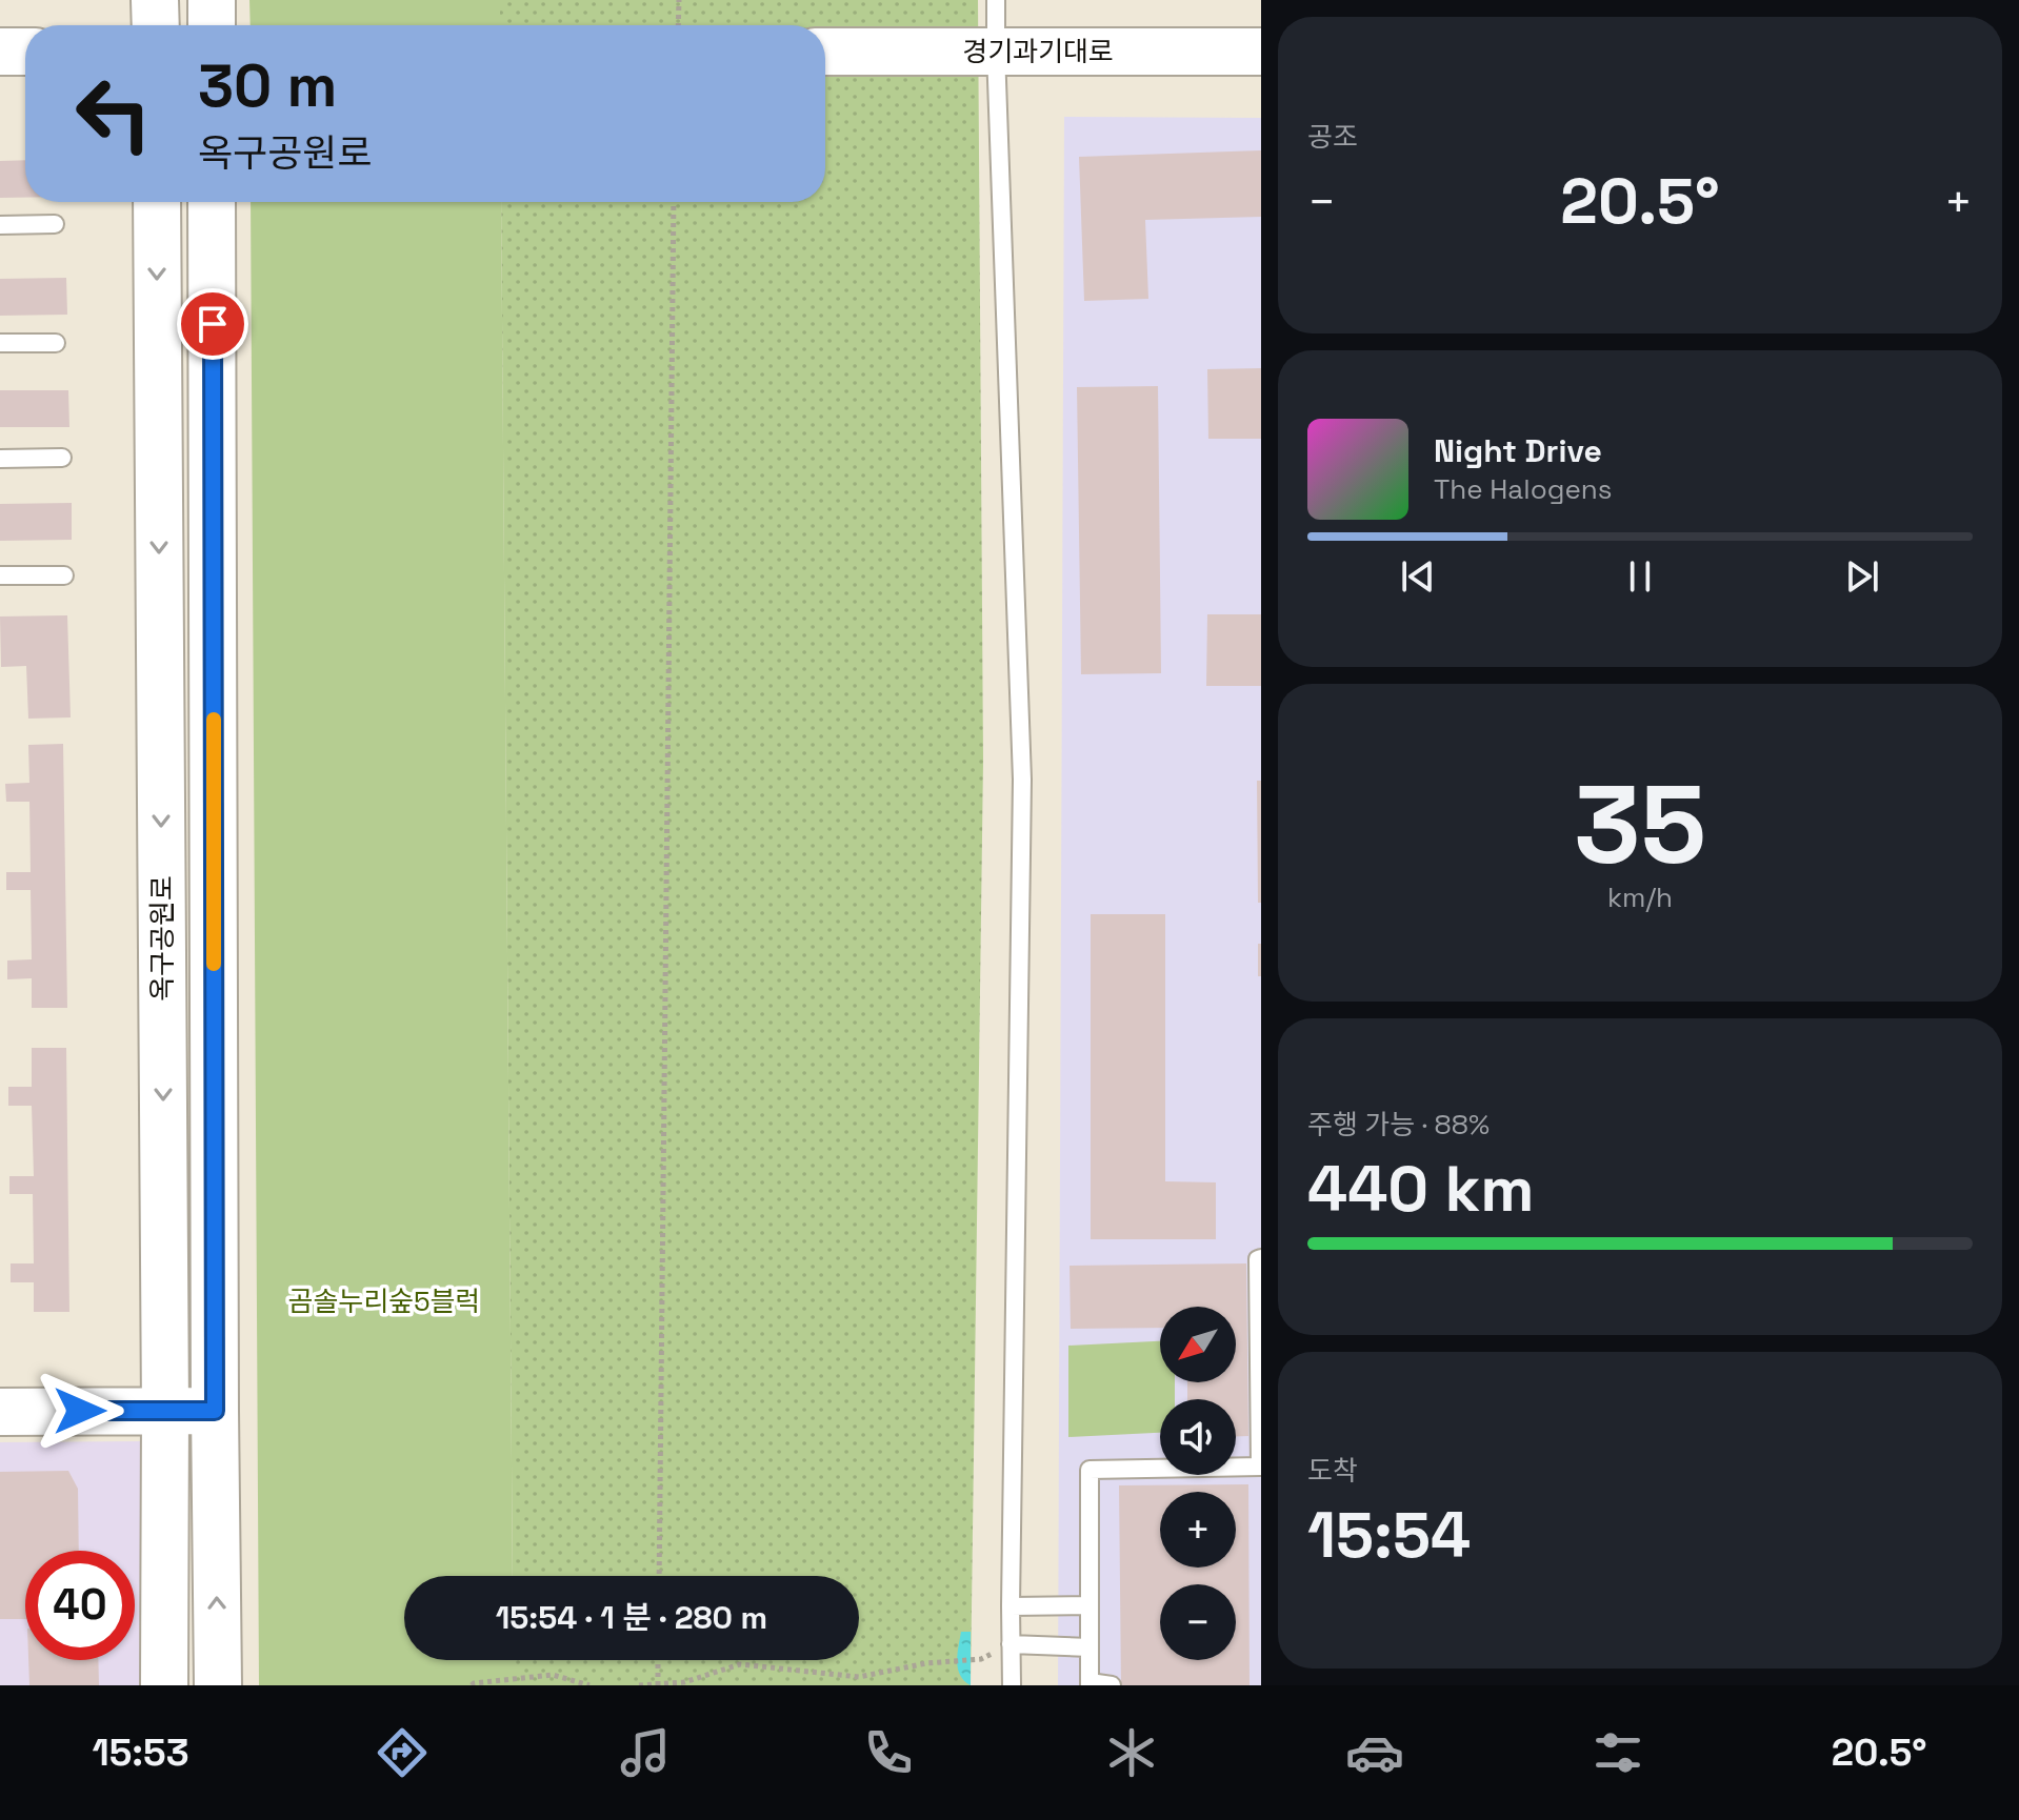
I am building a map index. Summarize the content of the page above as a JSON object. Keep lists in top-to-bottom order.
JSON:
{
  "streets": {
    "street": ["경기과기대로", "옥구공원로"]
  },
  "parks": ["곰솔누리숲5블럭"],
  "north": "bottom left",
  "page": {
    "tile": [
      "공조",
      ["35", "km/h"],
      ["주행 가능 · 88%", "440 km"],
      ["도착", "15:54"]
    ],
    "turn": ["30 m", "옥구공원로"],
    "heat": ["−", "20.5°", "+"],
    "song": ["Night Drive", "The Halogens"],
    "map_buttons": ["+", "−"],
    "limit": "40",
    "trip": "15:54 · 1 분 · 280 m",
    "tabs": ["15:53", "20.5°"]
  }
}
